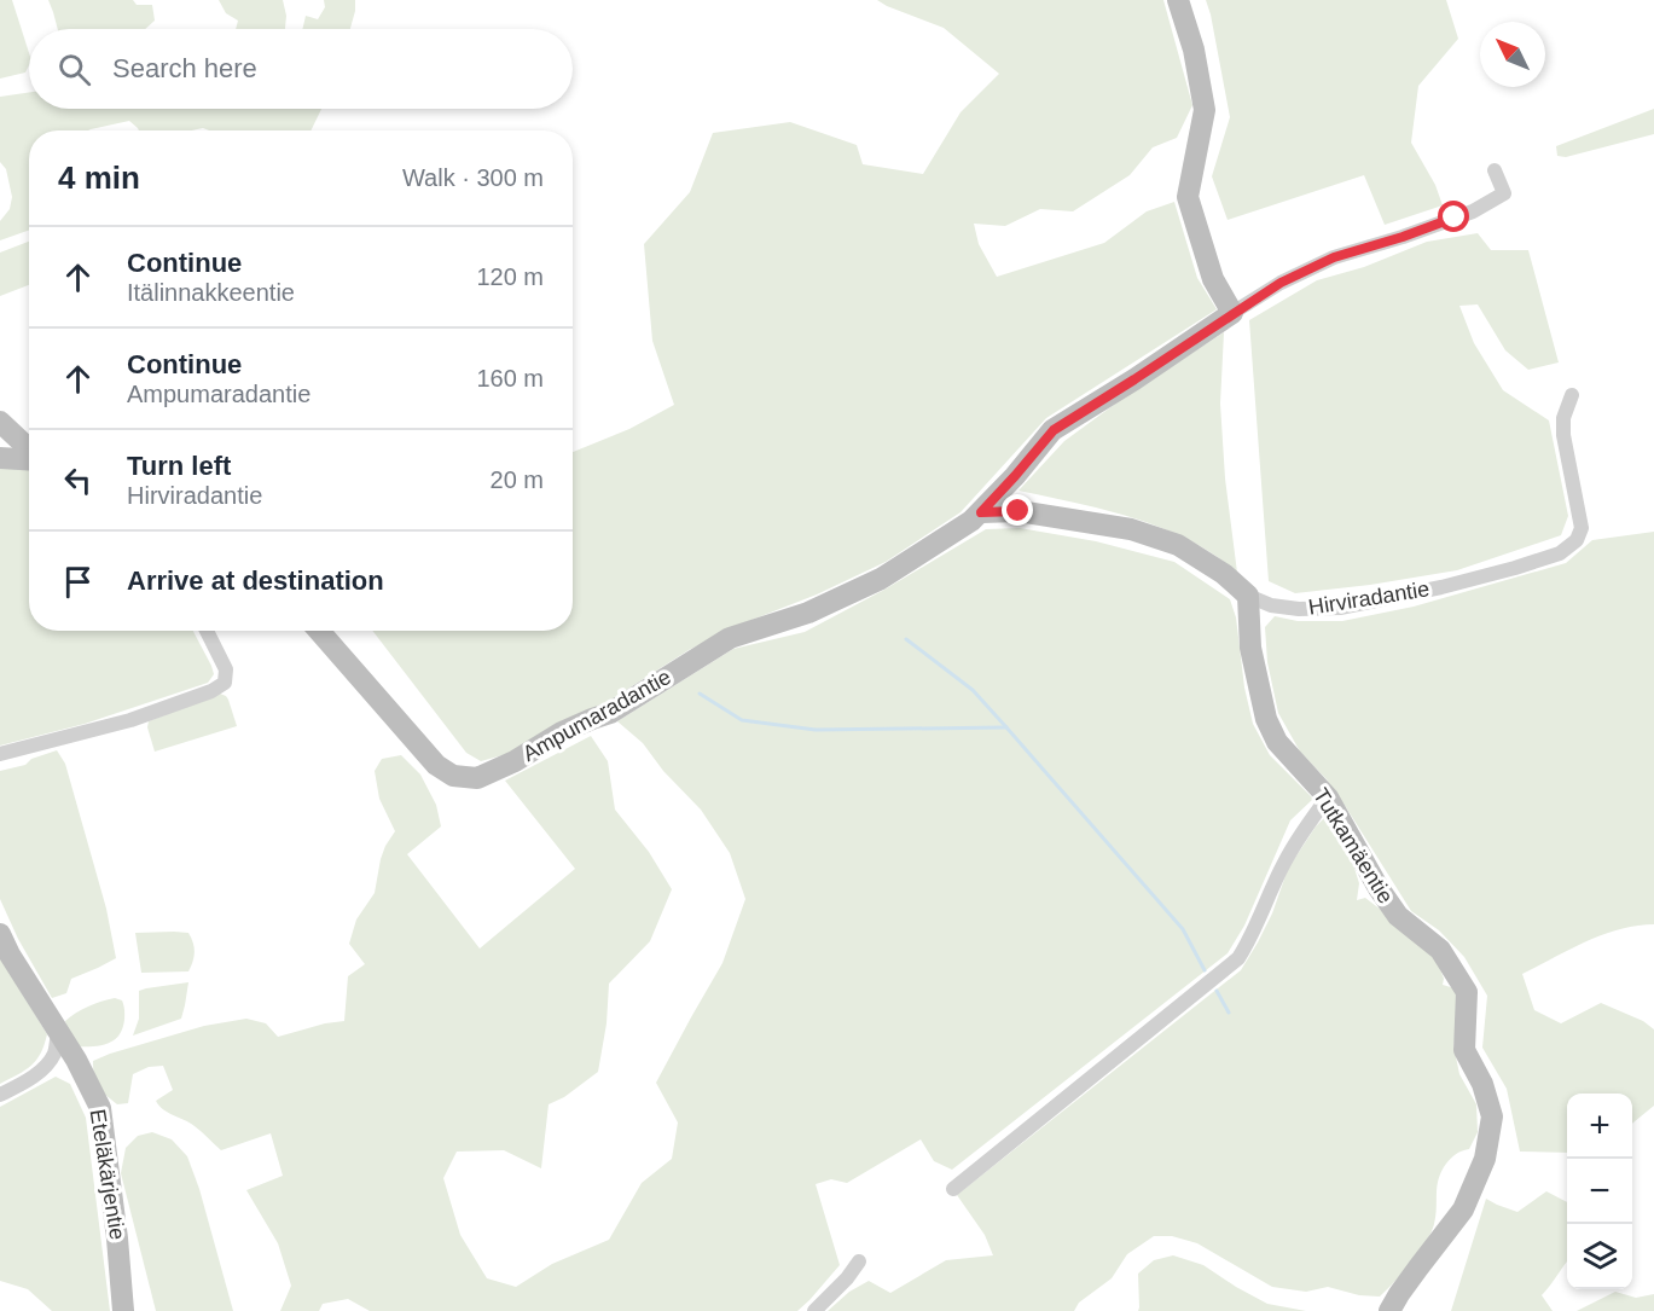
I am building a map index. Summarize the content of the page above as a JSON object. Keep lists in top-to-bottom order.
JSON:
{
  "streets": {
    "street": [
      "Hirviradantie",
      "Ampumaradantie",
      "Tutkamäentie",
      "Eteläkärjentie"
    ]
  },
  "crossings": [
    ["Hirviradantie", "Ampumaradantie"],
    ["Hirviradantie", "Tutkamäentie"]
  ],
  "north": "top left",
  "page": {
    "search": "Search here",
    "heading": ["4 min", "Walk · 300 m"],
    "list": [
      ["Continue", "Itälinnakkeentie", "120 m"],
      ["Continue", "Ampumaradantie", "160 m"],
      ["Turn left", "Hirviradantie", "20 m"],
      "Arrive at destination"
    ],
    "map_buttons": ["+", "−"]
  }
}
